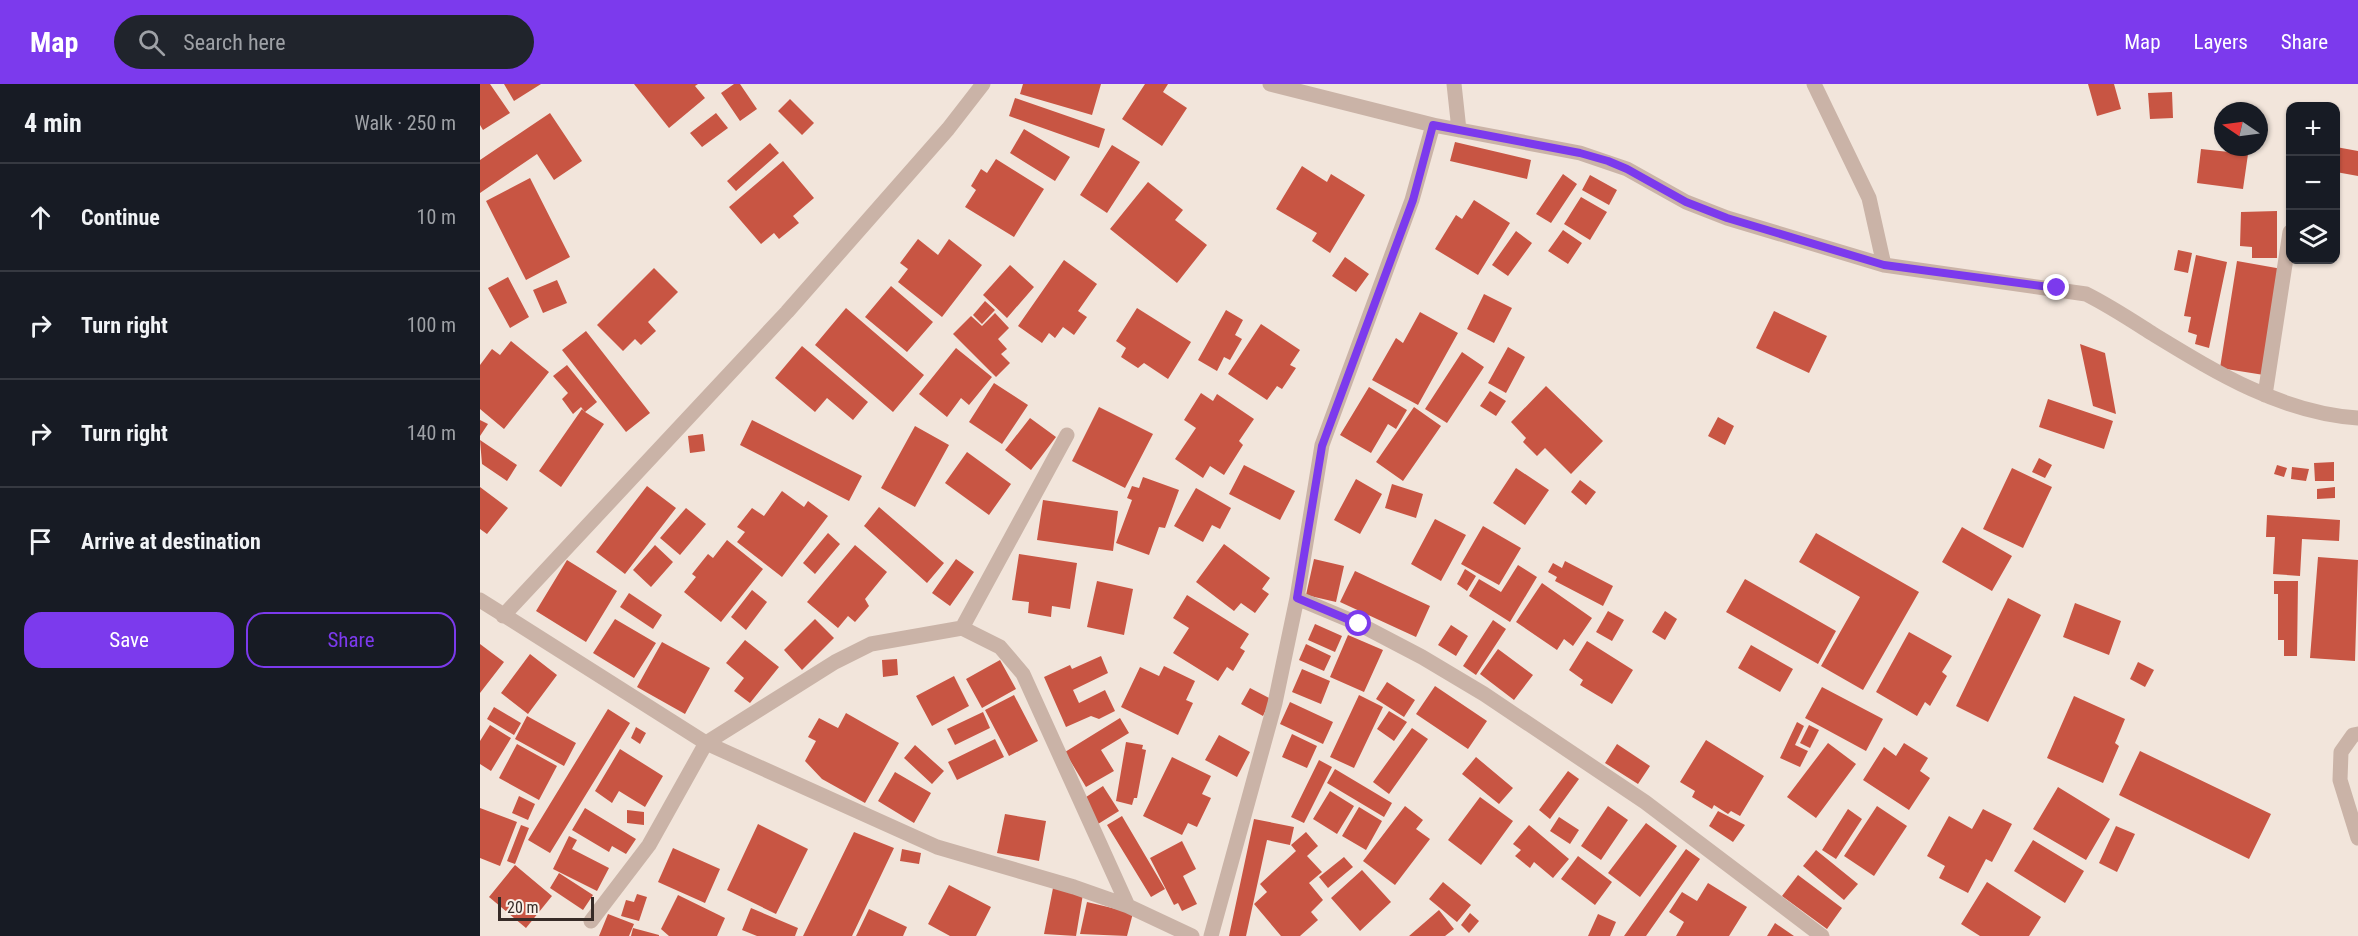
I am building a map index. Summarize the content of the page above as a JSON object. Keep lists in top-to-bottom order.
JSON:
{
  "scale_bar": "20 m",
  "north": "left",
  "page": {
    "header": "Map",
    "search": "Search here",
    "nav": ["Map", "Layers", "Share"],
    "heading": ["4 min", "Walk · 250 m"],
    "map_buttons": ["+", "−"],
    "list": [
      ["Continue", "10 m"],
      ["Turn right", "100 m"],
      ["Turn right", "140 m"],
      "Arrive at destination"
    ],
    "buttons": ["Save", "Share"],
    "scale": "20 m"
  }
}
